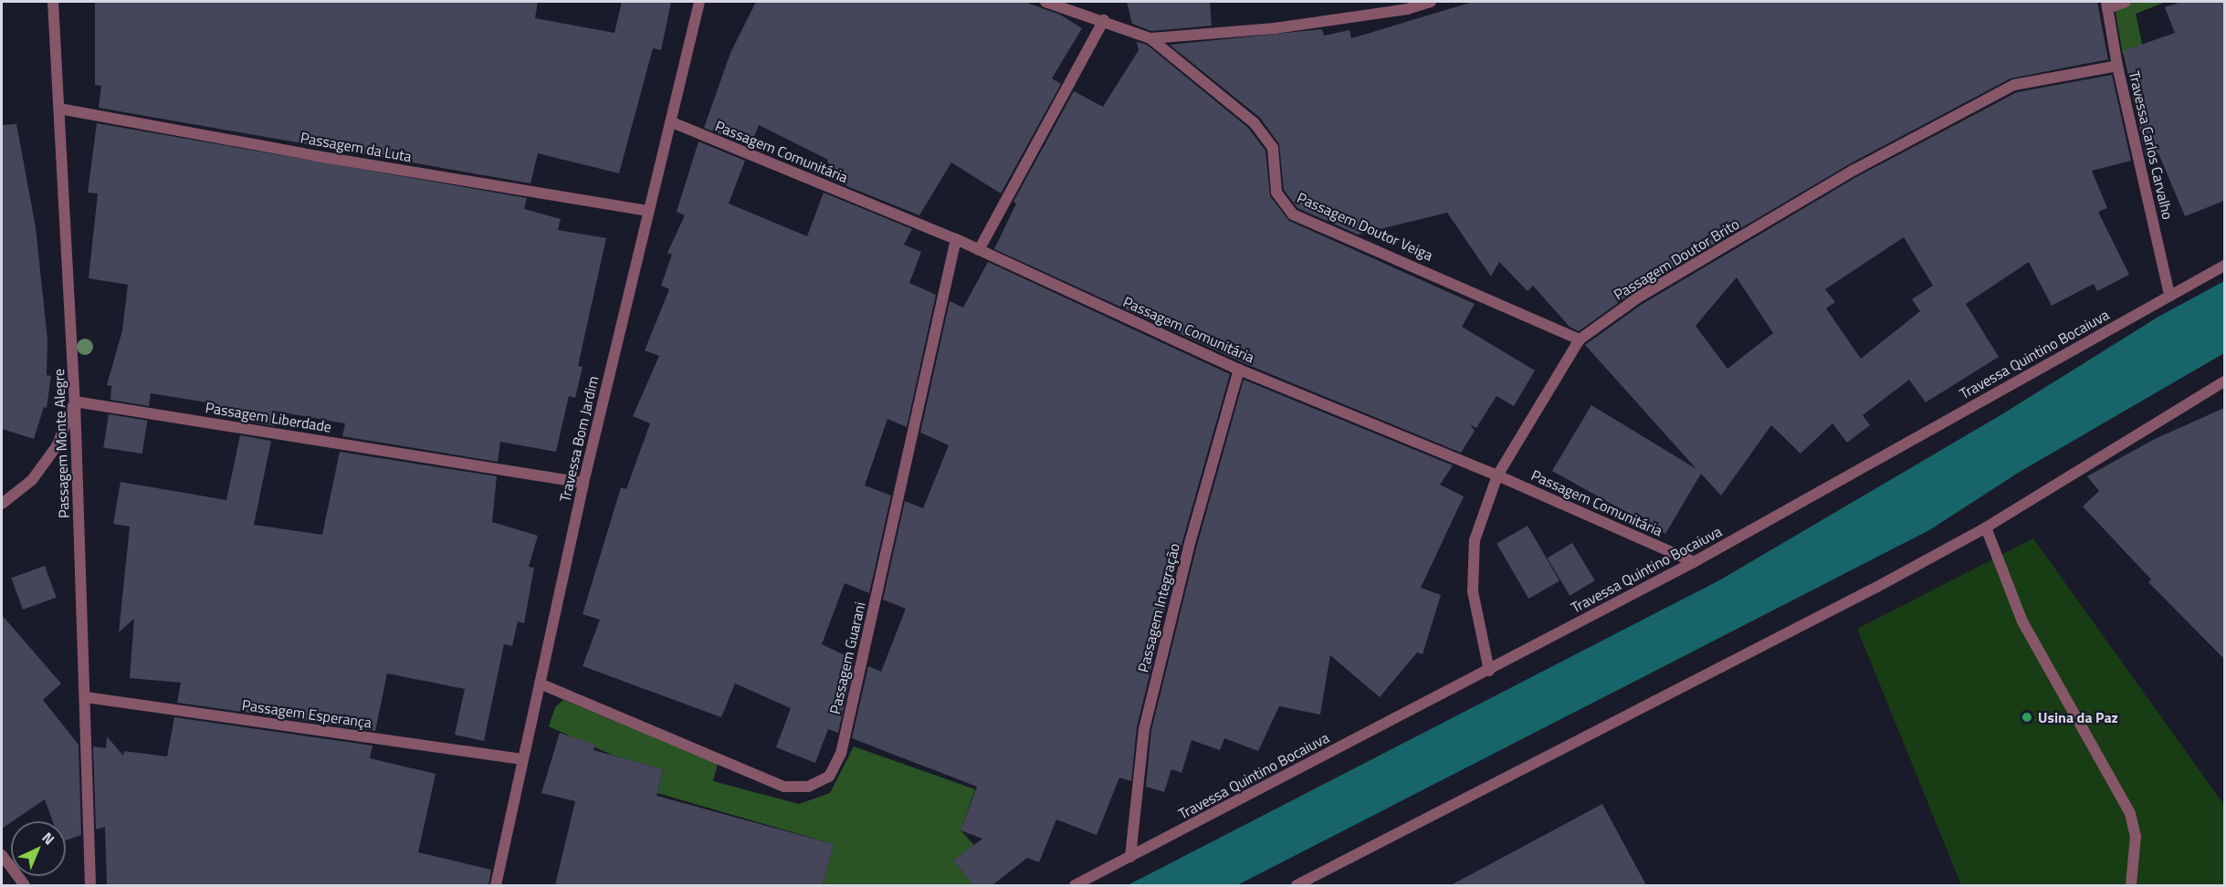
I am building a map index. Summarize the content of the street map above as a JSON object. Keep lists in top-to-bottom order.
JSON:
{
  "streets": {
    "street": [
      "Travessa Carlos Carvalho",
      "Passagem da Luta",
      "Passagem Comunitária",
      "Passagem Doutor Veiga",
      "Passagem Doutor Brito",
      "Travessa Quintino Bocaiuva",
      "Passagem Liberdade",
      "Travessa Bom Jardim",
      "Passagem Monte Alegre",
      "Passagem Integração",
      "Passagem Guarani",
      "Passagem Esperança"
    ]
  },
  "crossings": [
    ["Travessa Carlos Carvalho", "Passagem Doutor Brito"],
    ["Travessa Carlos Carvalho", "Travessa Quintino Bocaiuva"],
    ["Passagem da Luta", "Travessa Bom Jardim"],
    ["Passagem da Luta", "Passagem Monte Alegre"],
    ["Passagem Comunitária", "Passagem Doutor Brito"],
    ["Passagem Comunitária", "Travessa Quintino Bocaiuva"],
    ["Passagem Comunitária", "Travessa Bom Jardim"],
    ["Passagem Comunitária", "Passagem Integração"],
    ["Passagem Comunitária", "Passagem Guarani"],
    ["Passagem Doutor Veiga", "Passagem Doutor Brito"],
    ["Passagem Doutor Brito", "Travessa Quintino Bocaiuva"],
    ["Travessa Quintino Bocaiuva", "Passagem Integração"],
    ["Passagem Liberdade", "Travessa Bom Jardim"],
    ["Passagem Liberdade", "Passagem Monte Alegre"],
    ["Travessa Bom Jardim", "Passagem Guarani"],
    ["Travessa Bom Jardim", "Passagem Esperança"],
    ["Passagem Monte Alegre", "Passagem Esperança"]
  ],
  "places": ["Usina da Paz"],
  "north": "top right"
}
